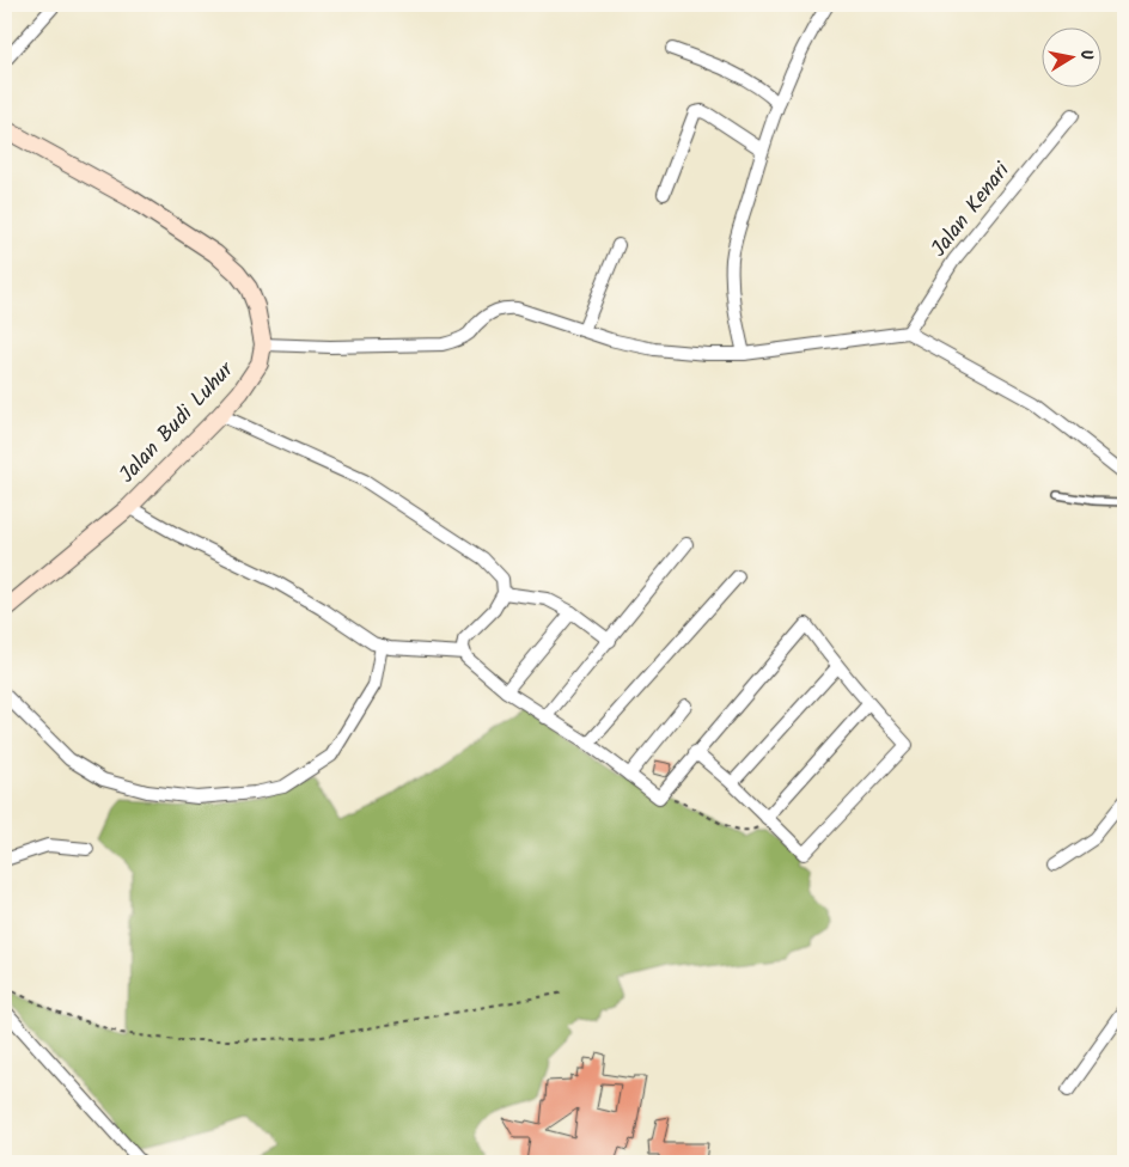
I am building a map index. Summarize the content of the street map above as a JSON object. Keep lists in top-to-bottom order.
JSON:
{
  "streets": {
    "main road": ["Jalan Budi Luhur"],
    "street": ["Jalan Kenari"]
  },
  "north": "right"
}
